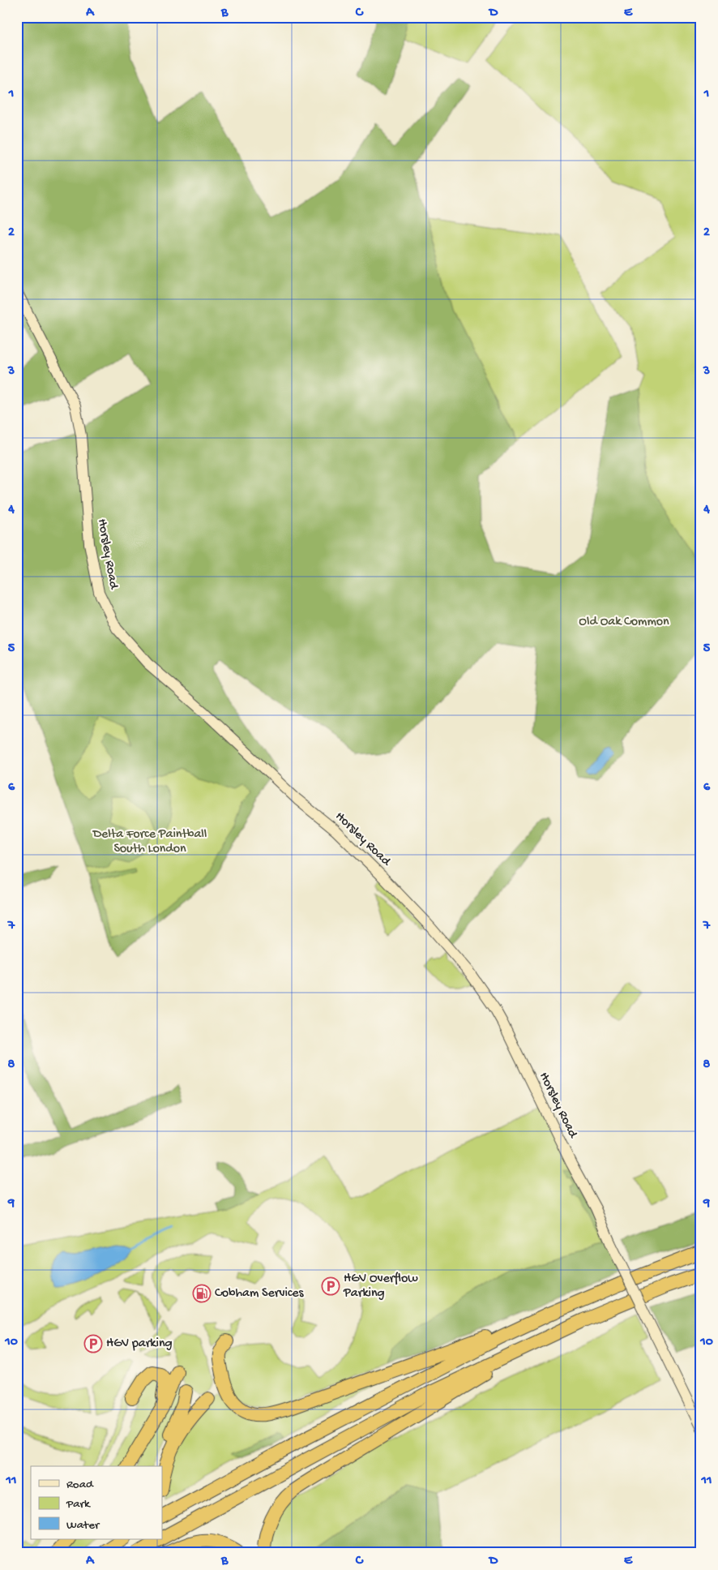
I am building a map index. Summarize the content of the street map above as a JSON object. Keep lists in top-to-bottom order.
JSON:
{
  "streets": {
    "street": ["Horsley Road"]
  },
  "parks": ["Old Oak Common", "Delta Force Paintball South London"],
  "places": {
    "parking": ["HGV Overflow Parking", "HGV parking"],
    "fuel station": ["Cobham Services"]
  },
  "legend": ["Road", "Park", "Water"],
  "grid": {
    "columns": [
      "A",
      "B",
      "C",
      "D",
      "E"
    ],
    "rows": [
      "1",
      "2",
      "3",
      "4",
      "5",
      "6",
      "7",
      "8",
      "9",
      "10",
      "11"
    ]
  }
}
